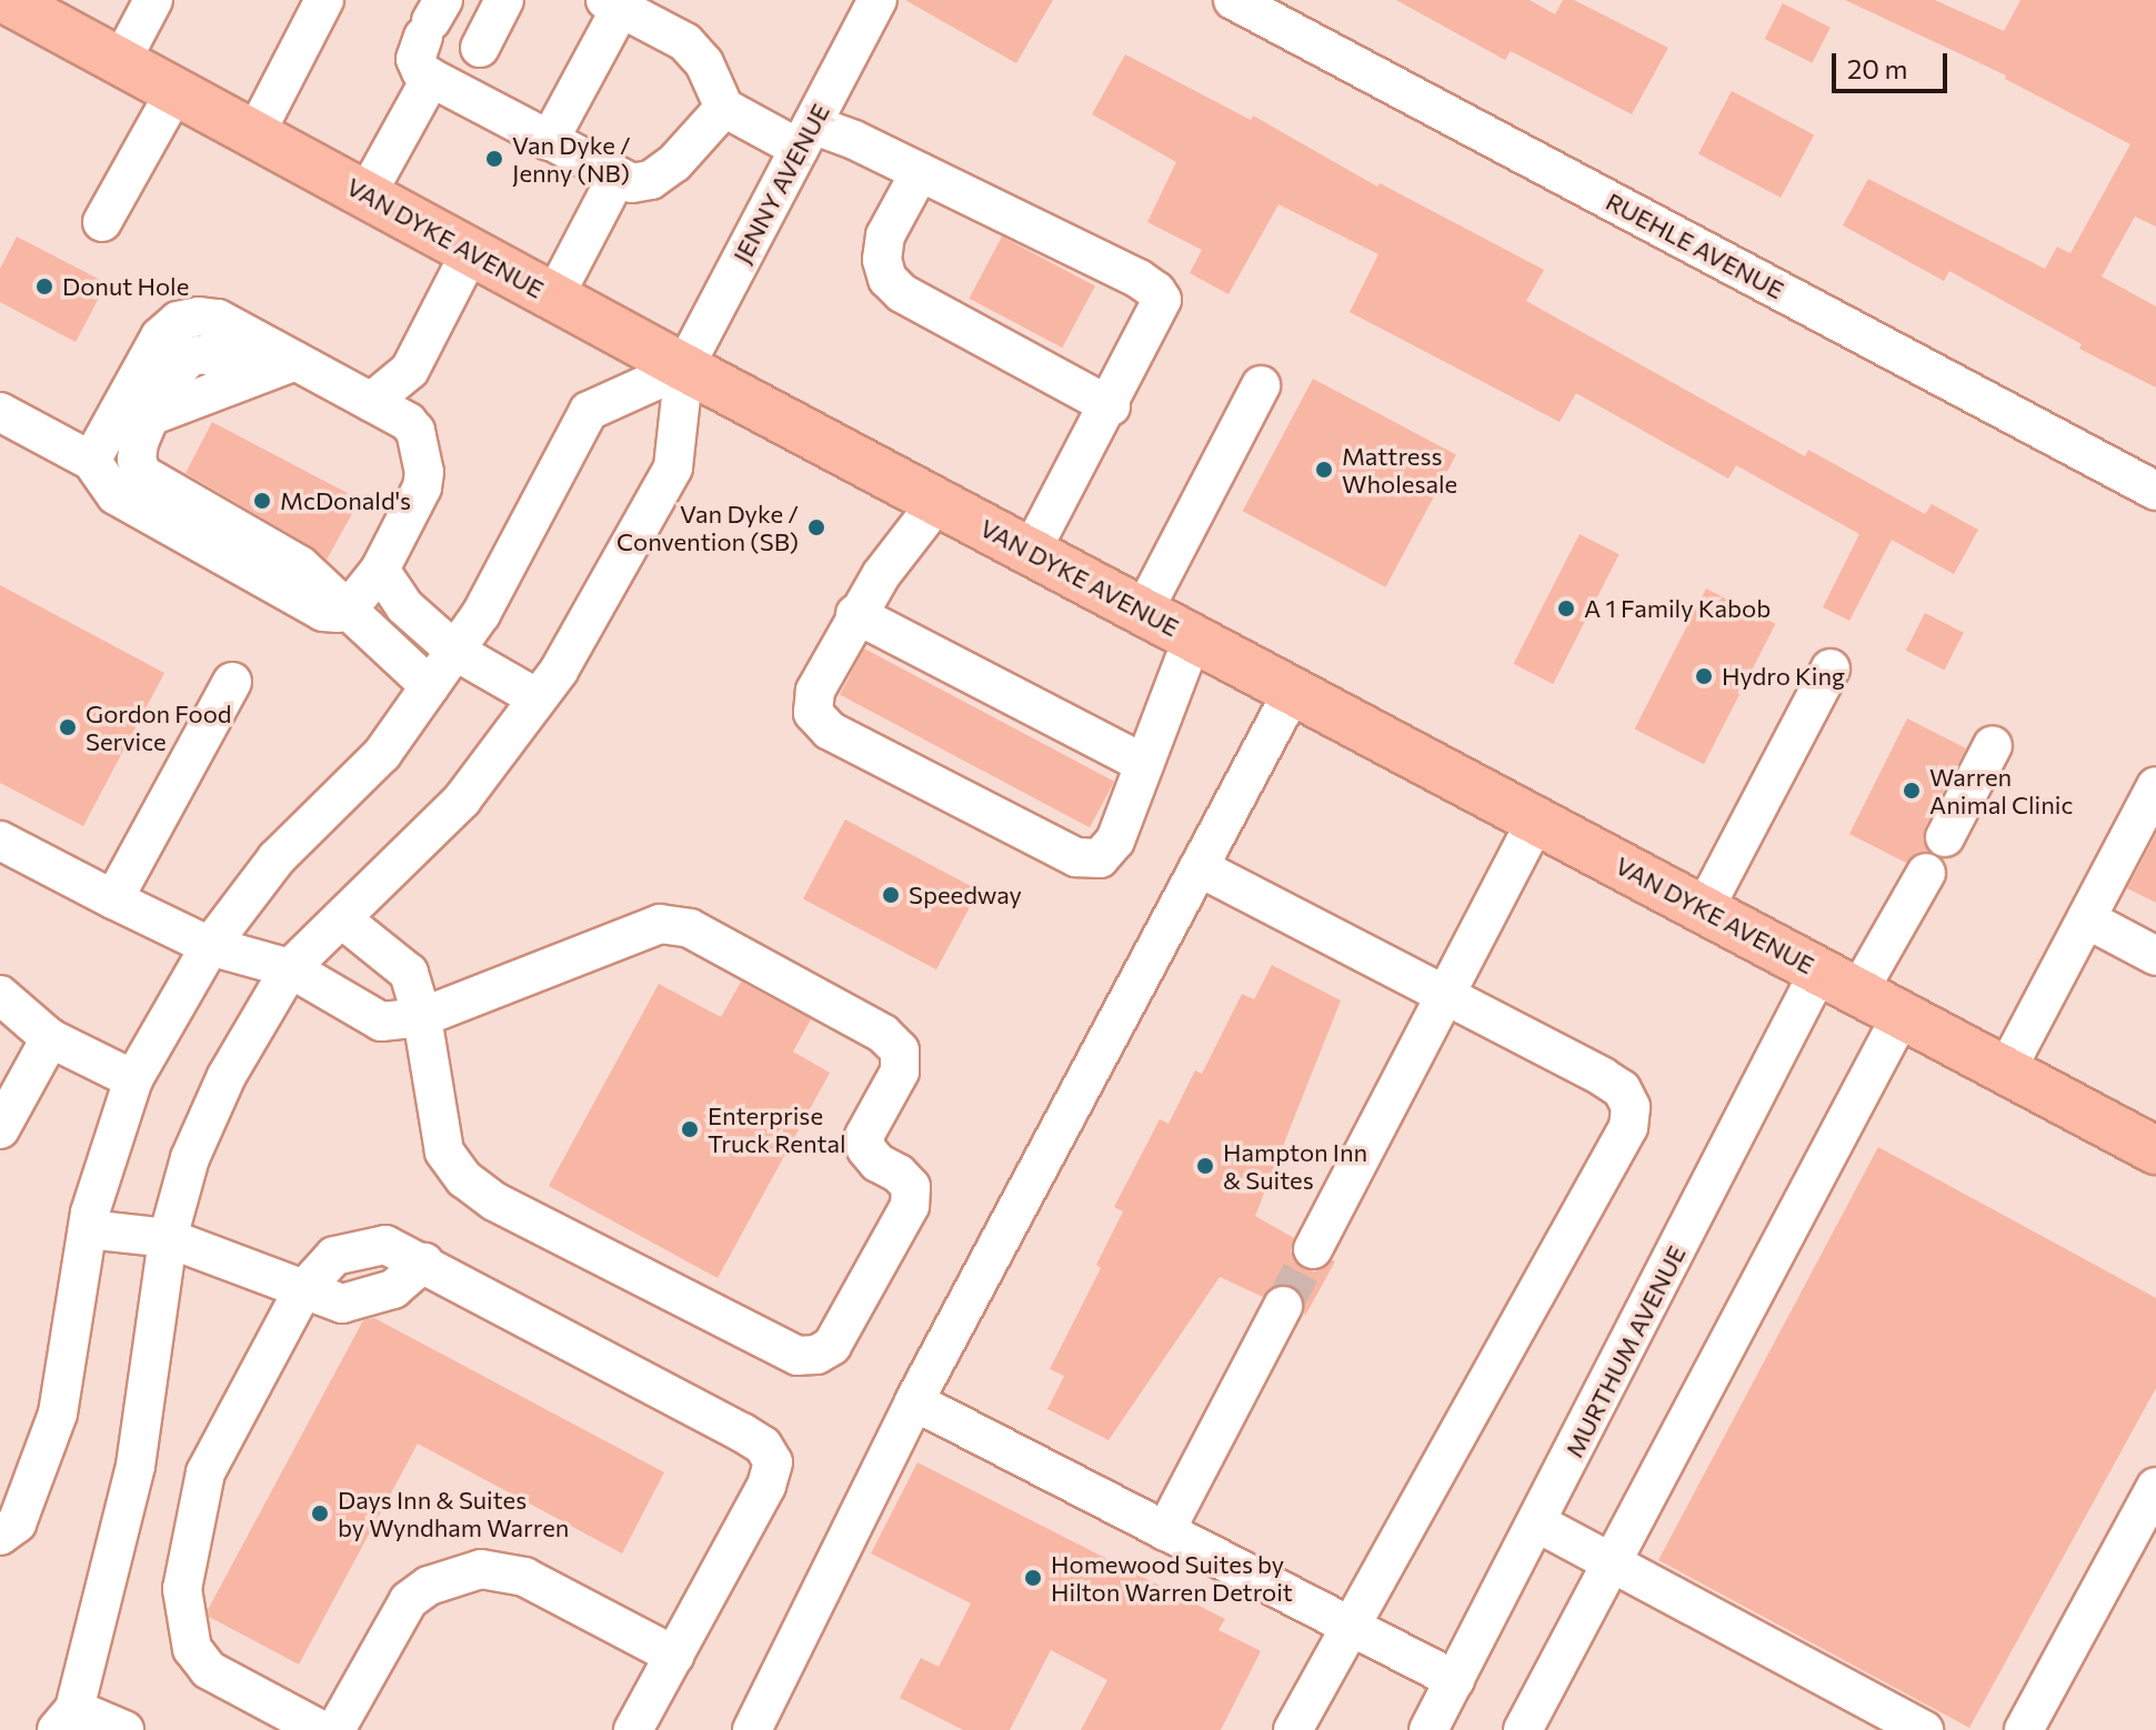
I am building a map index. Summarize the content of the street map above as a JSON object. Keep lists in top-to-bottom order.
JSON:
{
  "streets": {
    "main road": ["VAN DYKE AVENUE"],
    "street": ["JENNY AVENUE", "RUEHLE AVENUE", "MURTHUM AVENUE"]
  },
  "crossings": [
    ["JENNY AVENUE", "VAN DYKE AVENUE"],
    ["VAN DYKE AVENUE", "MURTHUM AVENUE"]
  ],
  "places": [
    "Van Dyke / Jenny (NB)",
    "Donut Hole",
    "Mattress Wholesale",
    "McDonald's",
    "Van Dyke / Convention (SB)",
    "A 1 Family Kabob",
    "Hydro King",
    "Gordon Food Service",
    "Warren Animal Clinic",
    "Speedway",
    "Enterprise Truck Rental",
    "Hampton Inn & Suites",
    "Days Inn & Suites by Wyndham Warren",
    "Homewood Suites by Hilton Warren Detroit"
  ],
  "scale_bar": "20 m"
}
